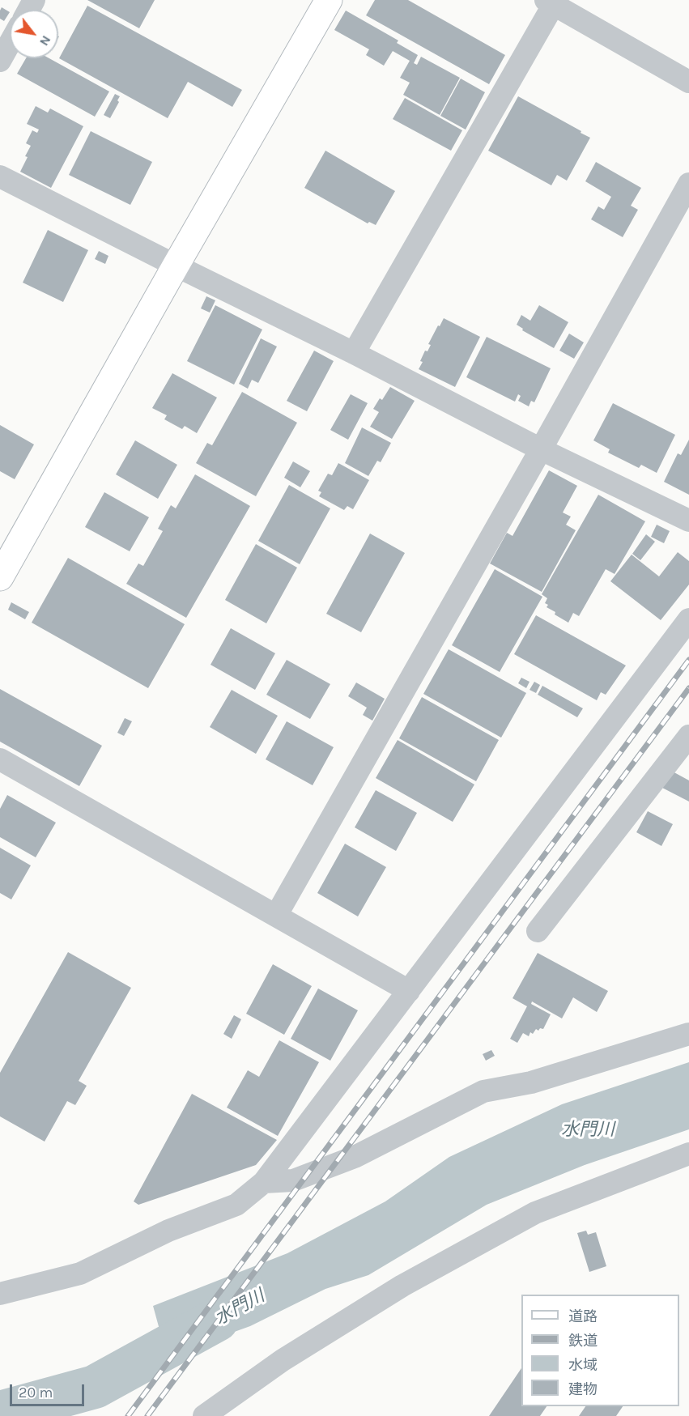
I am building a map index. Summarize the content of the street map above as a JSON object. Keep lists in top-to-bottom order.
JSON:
{
  "water": ["水門川"],
  "legend": [
    "道路",
    "鉄道",
    "水域",
    "建物"
  ],
  "scale_bar": "20 m",
  "north": "bottom right"
}
